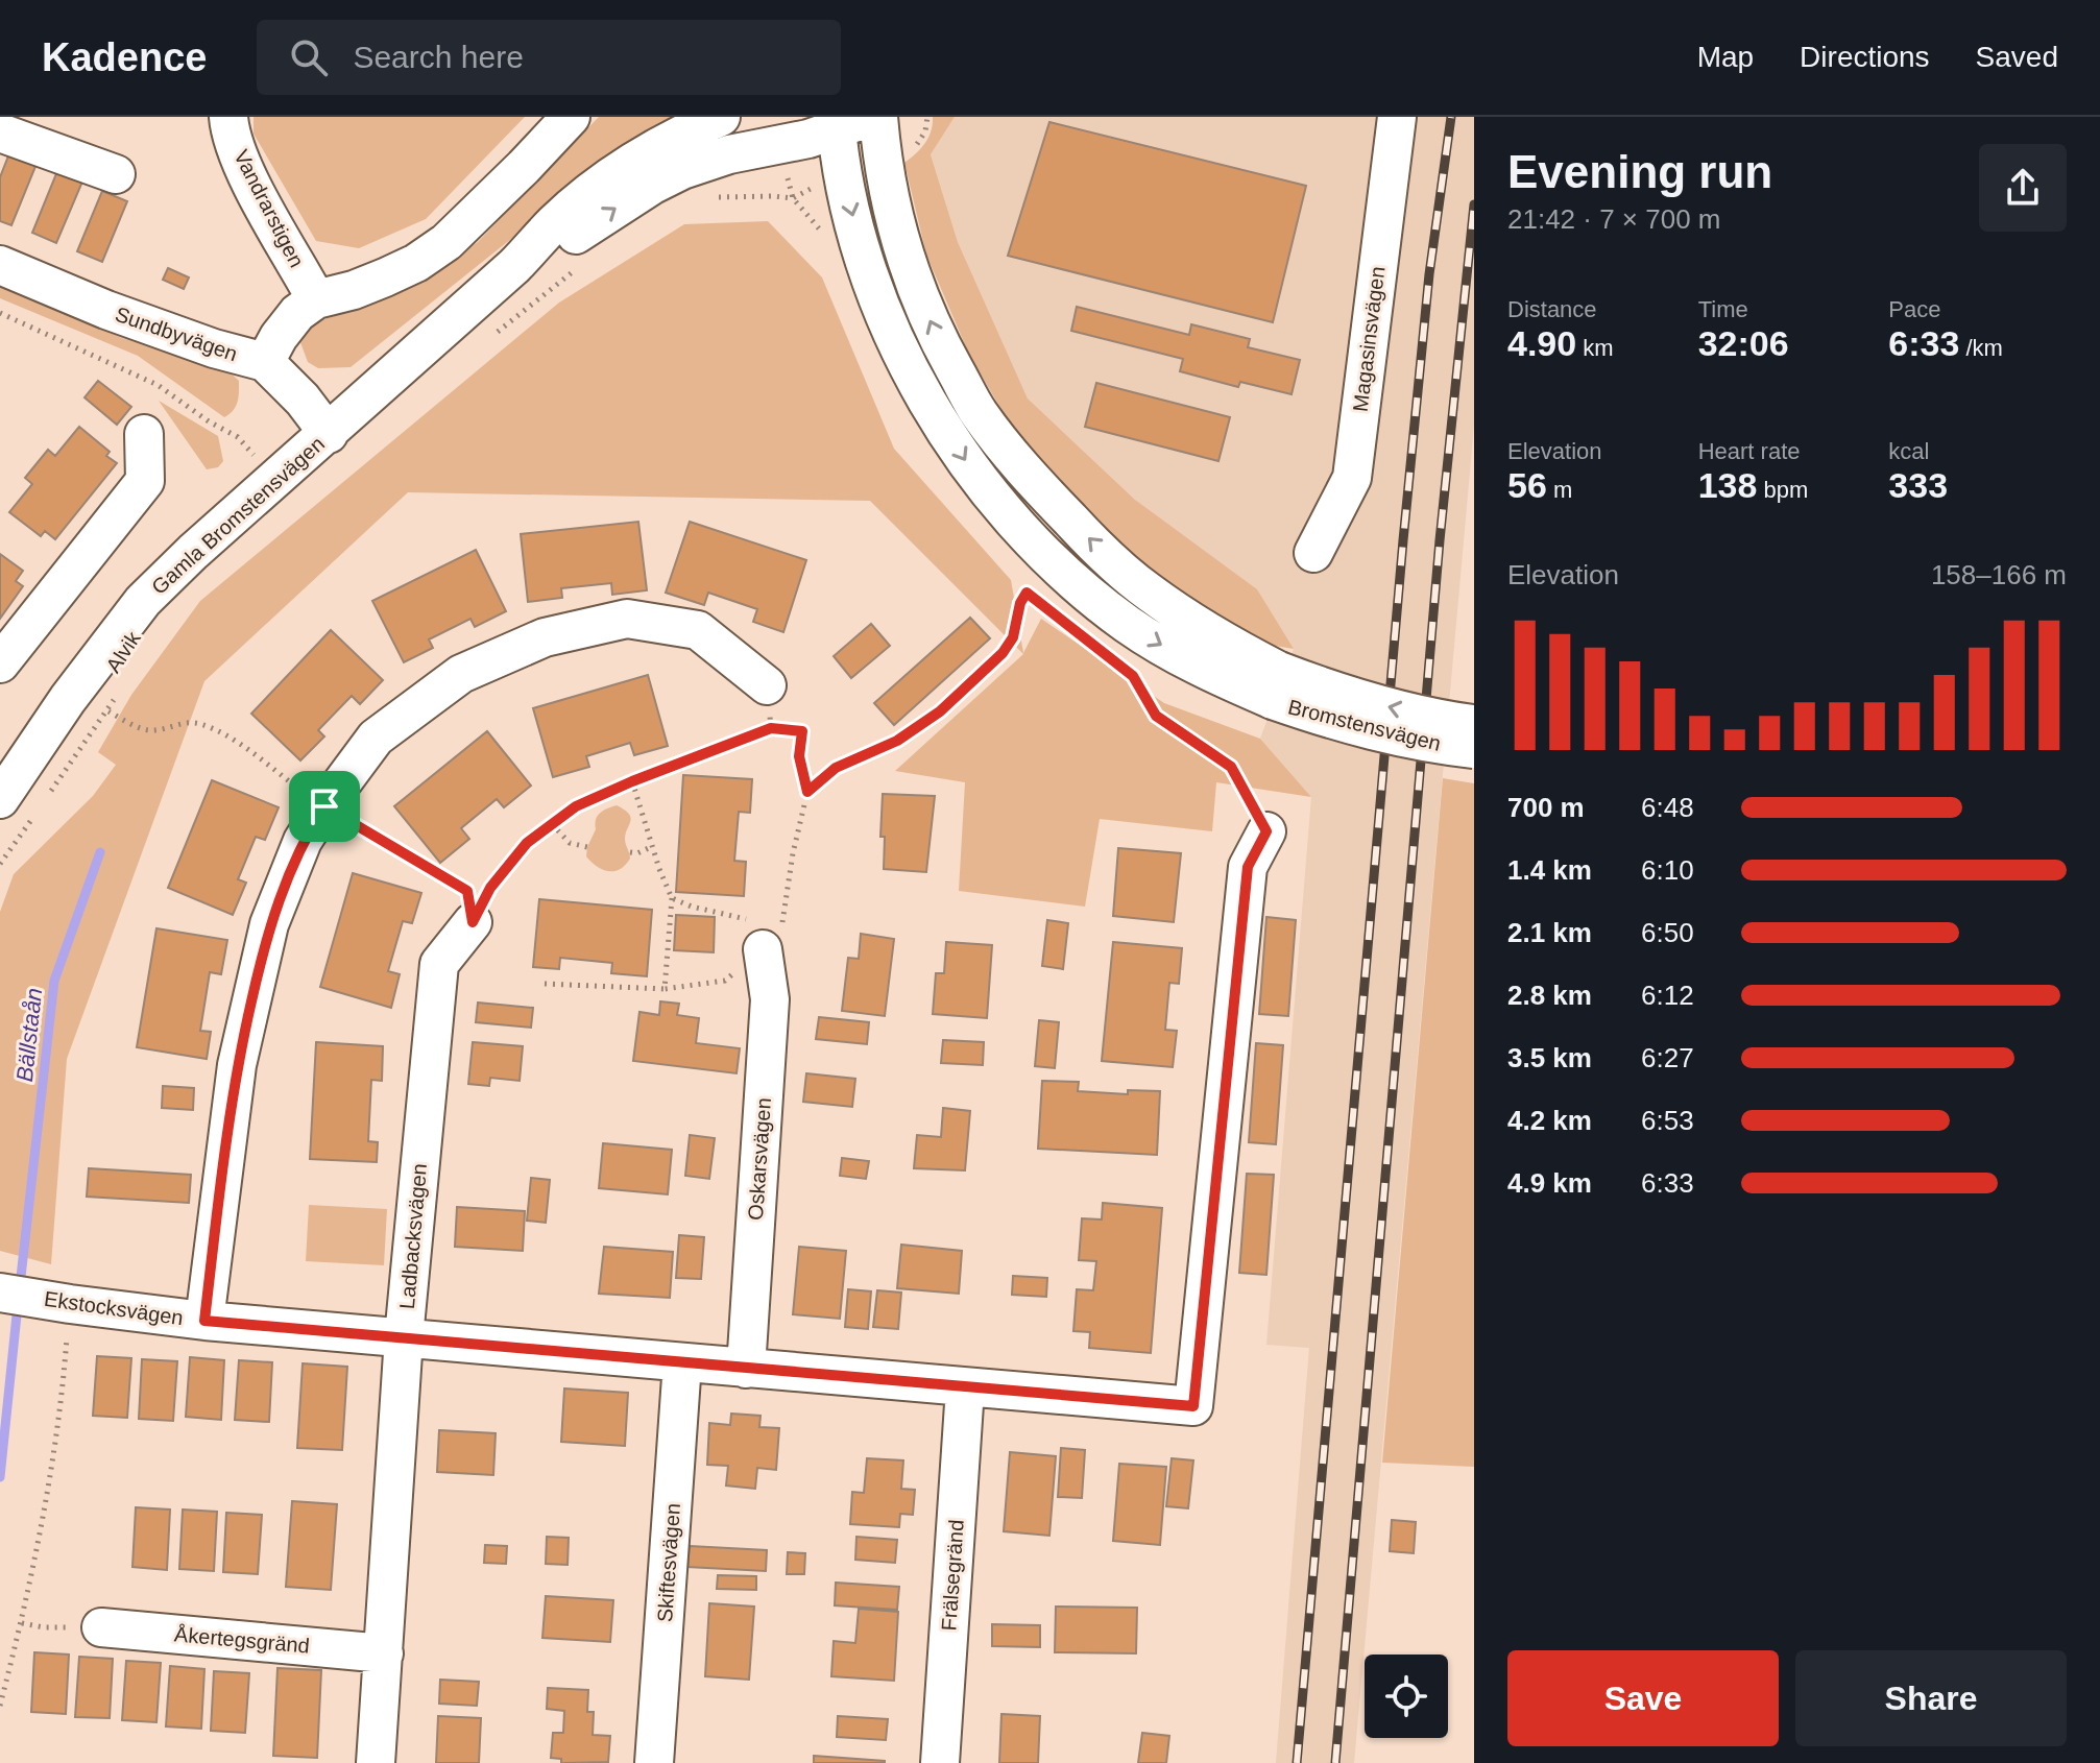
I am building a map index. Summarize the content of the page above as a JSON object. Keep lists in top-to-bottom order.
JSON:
{
  "streets": {
    "street": [
      "Vandrarstigen",
      "Sundbyvägen",
      "Magasinsvägen",
      "Gamla Bromstensvägen",
      "Bromstensvägen",
      "Oskarsvägen",
      "Ladbacksvägen",
      "Ekstocksvägen",
      "Skiftesvägen",
      "Frälsegränd",
      "Åkertegsgränd"
    ],
    "path": ["Alvik"]
  },
  "crossings": [
    ["Sundbyvägen", "Gamla Bromstensvägen"],
    ["Gamla Bromstensvägen", "Bromstensvägen"],
    ["Oskarsvägen", "Ekstocksvägen"],
    ["Ladbacksvägen", "Ekstocksvägen"],
    ["Ladbacksvägen", "Åkertegsgränd"],
    ["Ekstocksvägen", "Skiftesvägen"],
    ["Ekstocksvägen", "Frälsegränd"]
  ],
  "water": ["Bällstaån"],
  "page": {
    "header": "Kadence",
    "search": "Search here",
    "nav": ["Map", "Directions", "Saved"],
    "heading": ["Evening run", "21:42 · 7 × 700 m"],
    "stats": [
      ["Distance", "4.90 km"],
      ["Time", "32:06"],
      ["Pace", "6:33 /km"],
      ["Elevation", "56 m"],
      ["Heart rate", "138 bpm"],
      ["kcal", "333"]
    ],
    "chart": ["Elevation", "158–166 m"],
    "list": [
      {
        "name": "700 m",
        "note": "6:48"
      },
      {
        "name": "1.4 km",
        "note": "6:10"
      },
      {
        "name": "2.1 km",
        "note": "6:50"
      },
      {
        "name": "2.8 km",
        "note": "6:12"
      },
      {
        "name": "3.5 km",
        "note": "6:27"
      },
      {
        "name": "4.2 km",
        "note": "6:53"
      },
      {
        "name": "4.9 km",
        "note": "6:33"
      }
    ],
    "buttons": ["Save", "Share"]
  }
}
